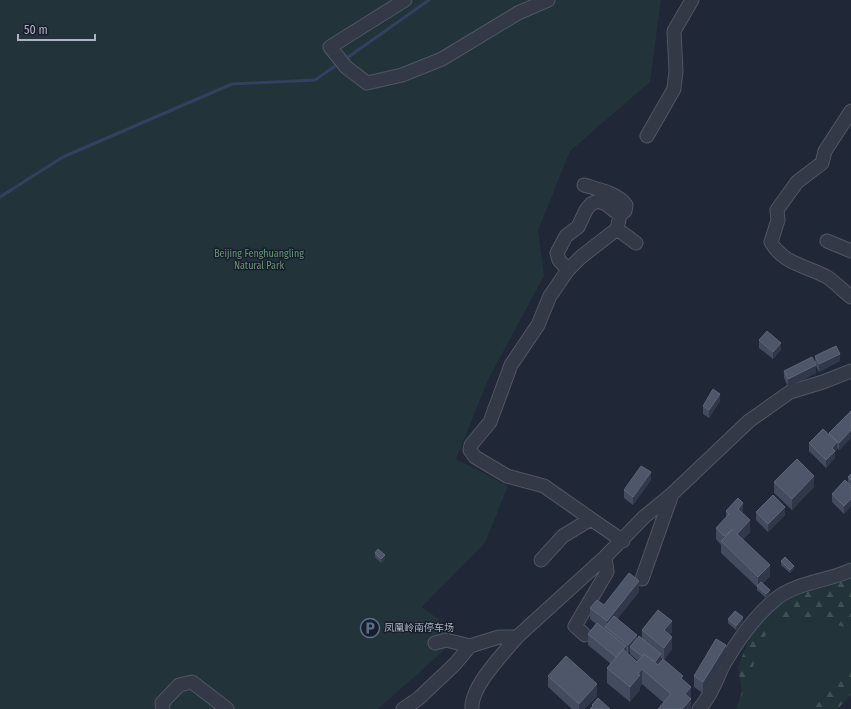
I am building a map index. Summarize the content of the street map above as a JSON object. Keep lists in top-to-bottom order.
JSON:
{
  "parks": ["Beijing Fenghuangling Natural Park"],
  "places": {
    "parking": ["凤凰岭南停车场"]
  },
  "scale_bar": "50 m"
}
